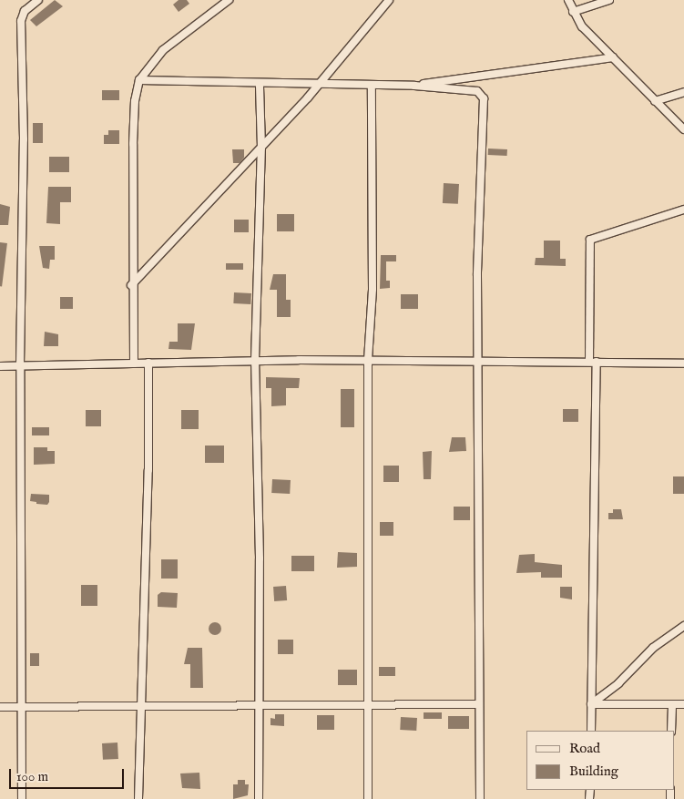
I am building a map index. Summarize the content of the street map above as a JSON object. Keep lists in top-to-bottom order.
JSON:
{
  "legend": ["Road", "Building"],
  "scale_bar": "100 m"
}
